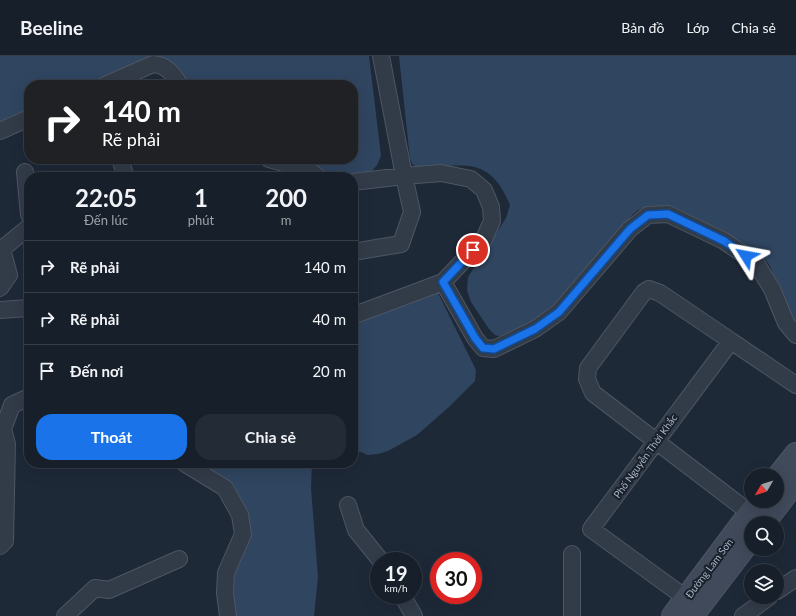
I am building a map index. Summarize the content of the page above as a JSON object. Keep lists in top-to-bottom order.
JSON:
{
  "streets": {
    "main road": ["Đường Lam Sơn"],
    "street": ["Phố Nguyễn Thời Khắc"]
  },
  "crossings": [
    ["Phố Nguyễn Thời Khắc", "Đường Lam Sơn"]
  ],
  "north": "bottom left",
  "page": {
    "header": "Beeline",
    "nav": ["Bản đồ", "Lớp", "Chia sẻ"],
    "turn": ["140 m", "Rẽ phải"],
    "eta": [
      "22:05",
      "Đến lúc",
      "1",
      "phút",
      "200",
      "m"
    ],
    "list": [
      {
        "name": "Rẽ phải",
        "value": "140 m"
      },
      {
        "name": "Rẽ phải",
        "value": "40 m"
      },
      {
        "name": "Đến nơi",
        "value": "20 m"
      }
    ],
    "buttons": ["Thoát", "Chia sẻ"],
    "speed": "19 km/h",
    "limit": "30"
  }
}
